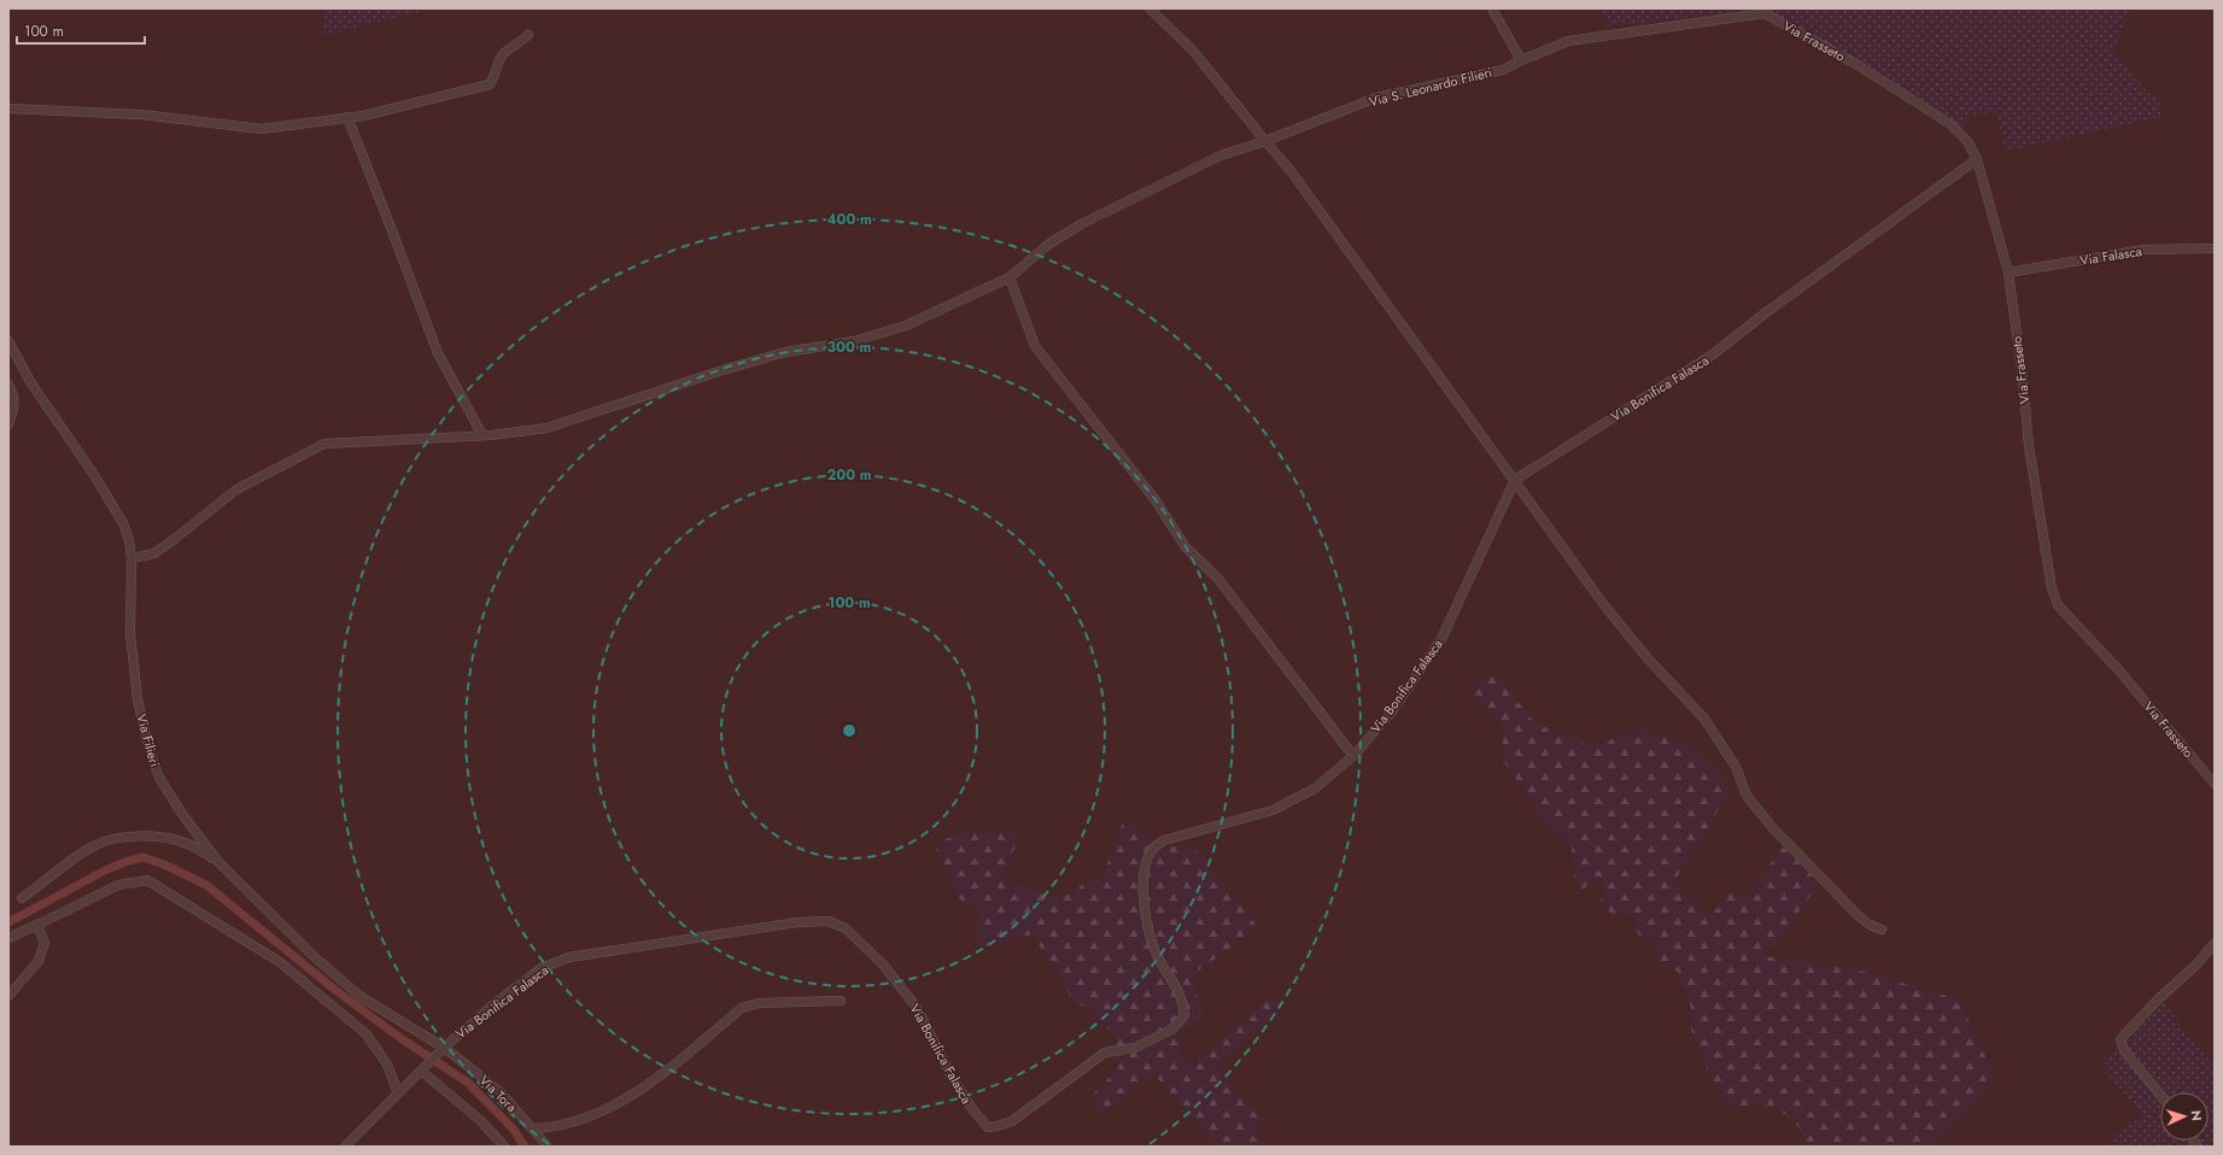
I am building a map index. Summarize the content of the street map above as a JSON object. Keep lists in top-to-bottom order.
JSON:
{
  "streets": {
    "street": [
      "Via Frasseto",
      "Via S. Leonardo Filieri",
      "Via Falasca",
      "Via Bonifica Falasca",
      "Via Filieri",
      "Via Tora"
    ]
  },
  "crossings": [
    ["Via Frasseto", "Via S. Leonardo Filieri"],
    ["Via Frasseto", "Via Falasca"],
    ["Via Frasseto", "Via Bonifica Falasca"],
    ["Via S. Leonardo Filieri", "Via Filieri"],
    ["Via Bonifica Falasca", "Via Filieri"],
    ["Via Bonifica Falasca", "Via Tora"],
    ["Via Filieri", "Via Tora"]
  ],
  "scale_bar": "100 m",
  "north": "right",
  "rings": [
    "400 m",
    "300 m",
    "200 m",
    "100 m"
  ]
}
